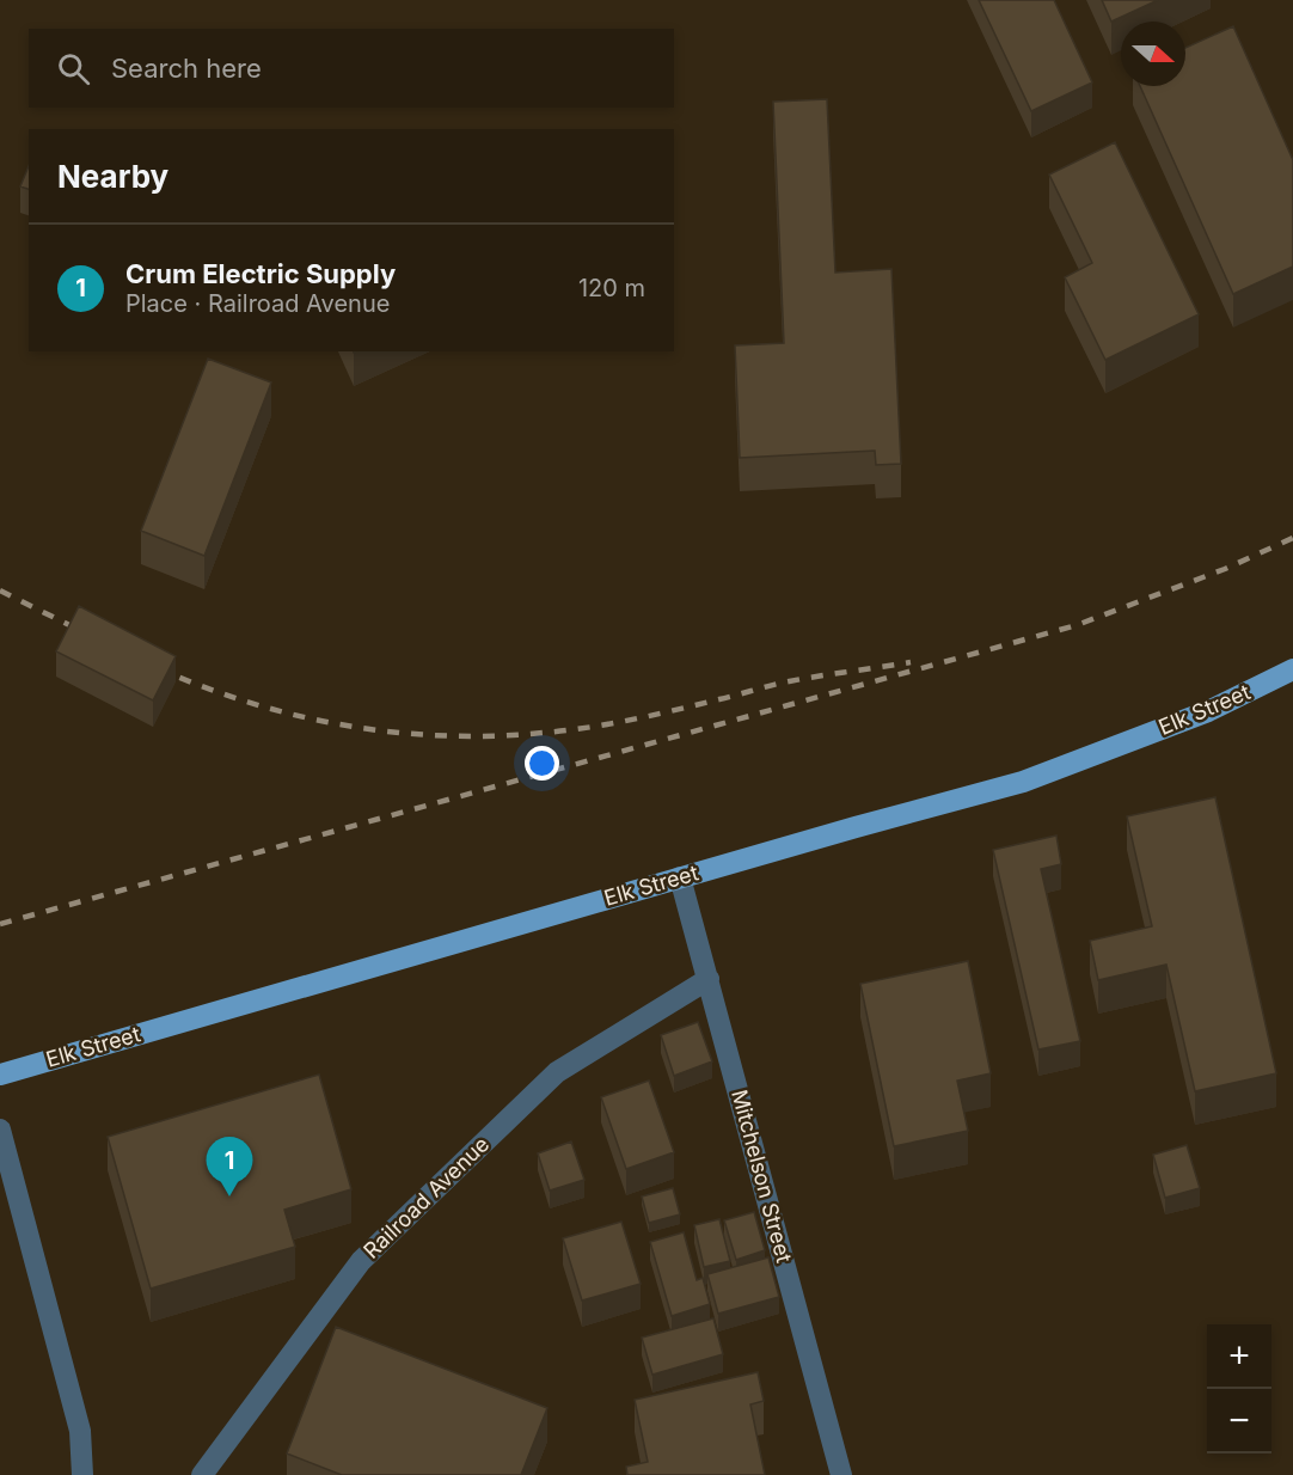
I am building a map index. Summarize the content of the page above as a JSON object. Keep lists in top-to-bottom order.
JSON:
{
  "streets": {
    "main road": ["Elk Street"],
    "street": ["Mitchelson Street", "Railroad Avenue"]
  },
  "crossings": [
    ["Elk Street", "Mitchelson Street"],
    ["Mitchelson Street", "Railroad Avenue"]
  ],
  "north": "right",
  "page": {
    "search": "Search here",
    "heading": "Nearby",
    "list": [
      {
        "mark": "1",
        "name": "Crum Electric Supply",
        "note": "Place · Railroad Avenue",
        "value": "120 m"
      }
    ],
    "pins": "1",
    "map_buttons": ["+", "−"]
  }
}
